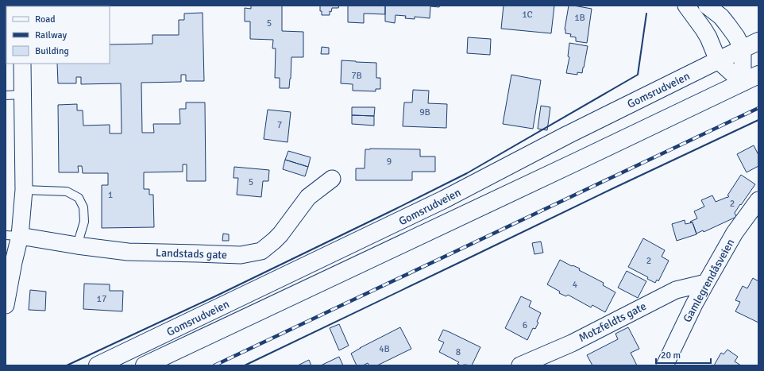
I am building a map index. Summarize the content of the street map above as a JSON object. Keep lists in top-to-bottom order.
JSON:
{
  "streets": {
    "main road": ["Gomsrudveien"],
    "street": ["Landstads gate", "Gamlegrendåsveien", "Motzfeldts gate"]
  },
  "crossings": [
    ["Gamlegrendåsveien", "Motzfeldts gate"]
  ],
  "house_numbers": [
    "1C",
    "1B",
    "5",
    "7B",
    "9B",
    "7",
    "9",
    "5",
    "1",
    "2",
    "2",
    "4",
    "17",
    "6",
    "4B",
    "8"
  ],
  "legend": ["Road", "Railway", "Building"],
  "scale_bar": "20 m"
}
